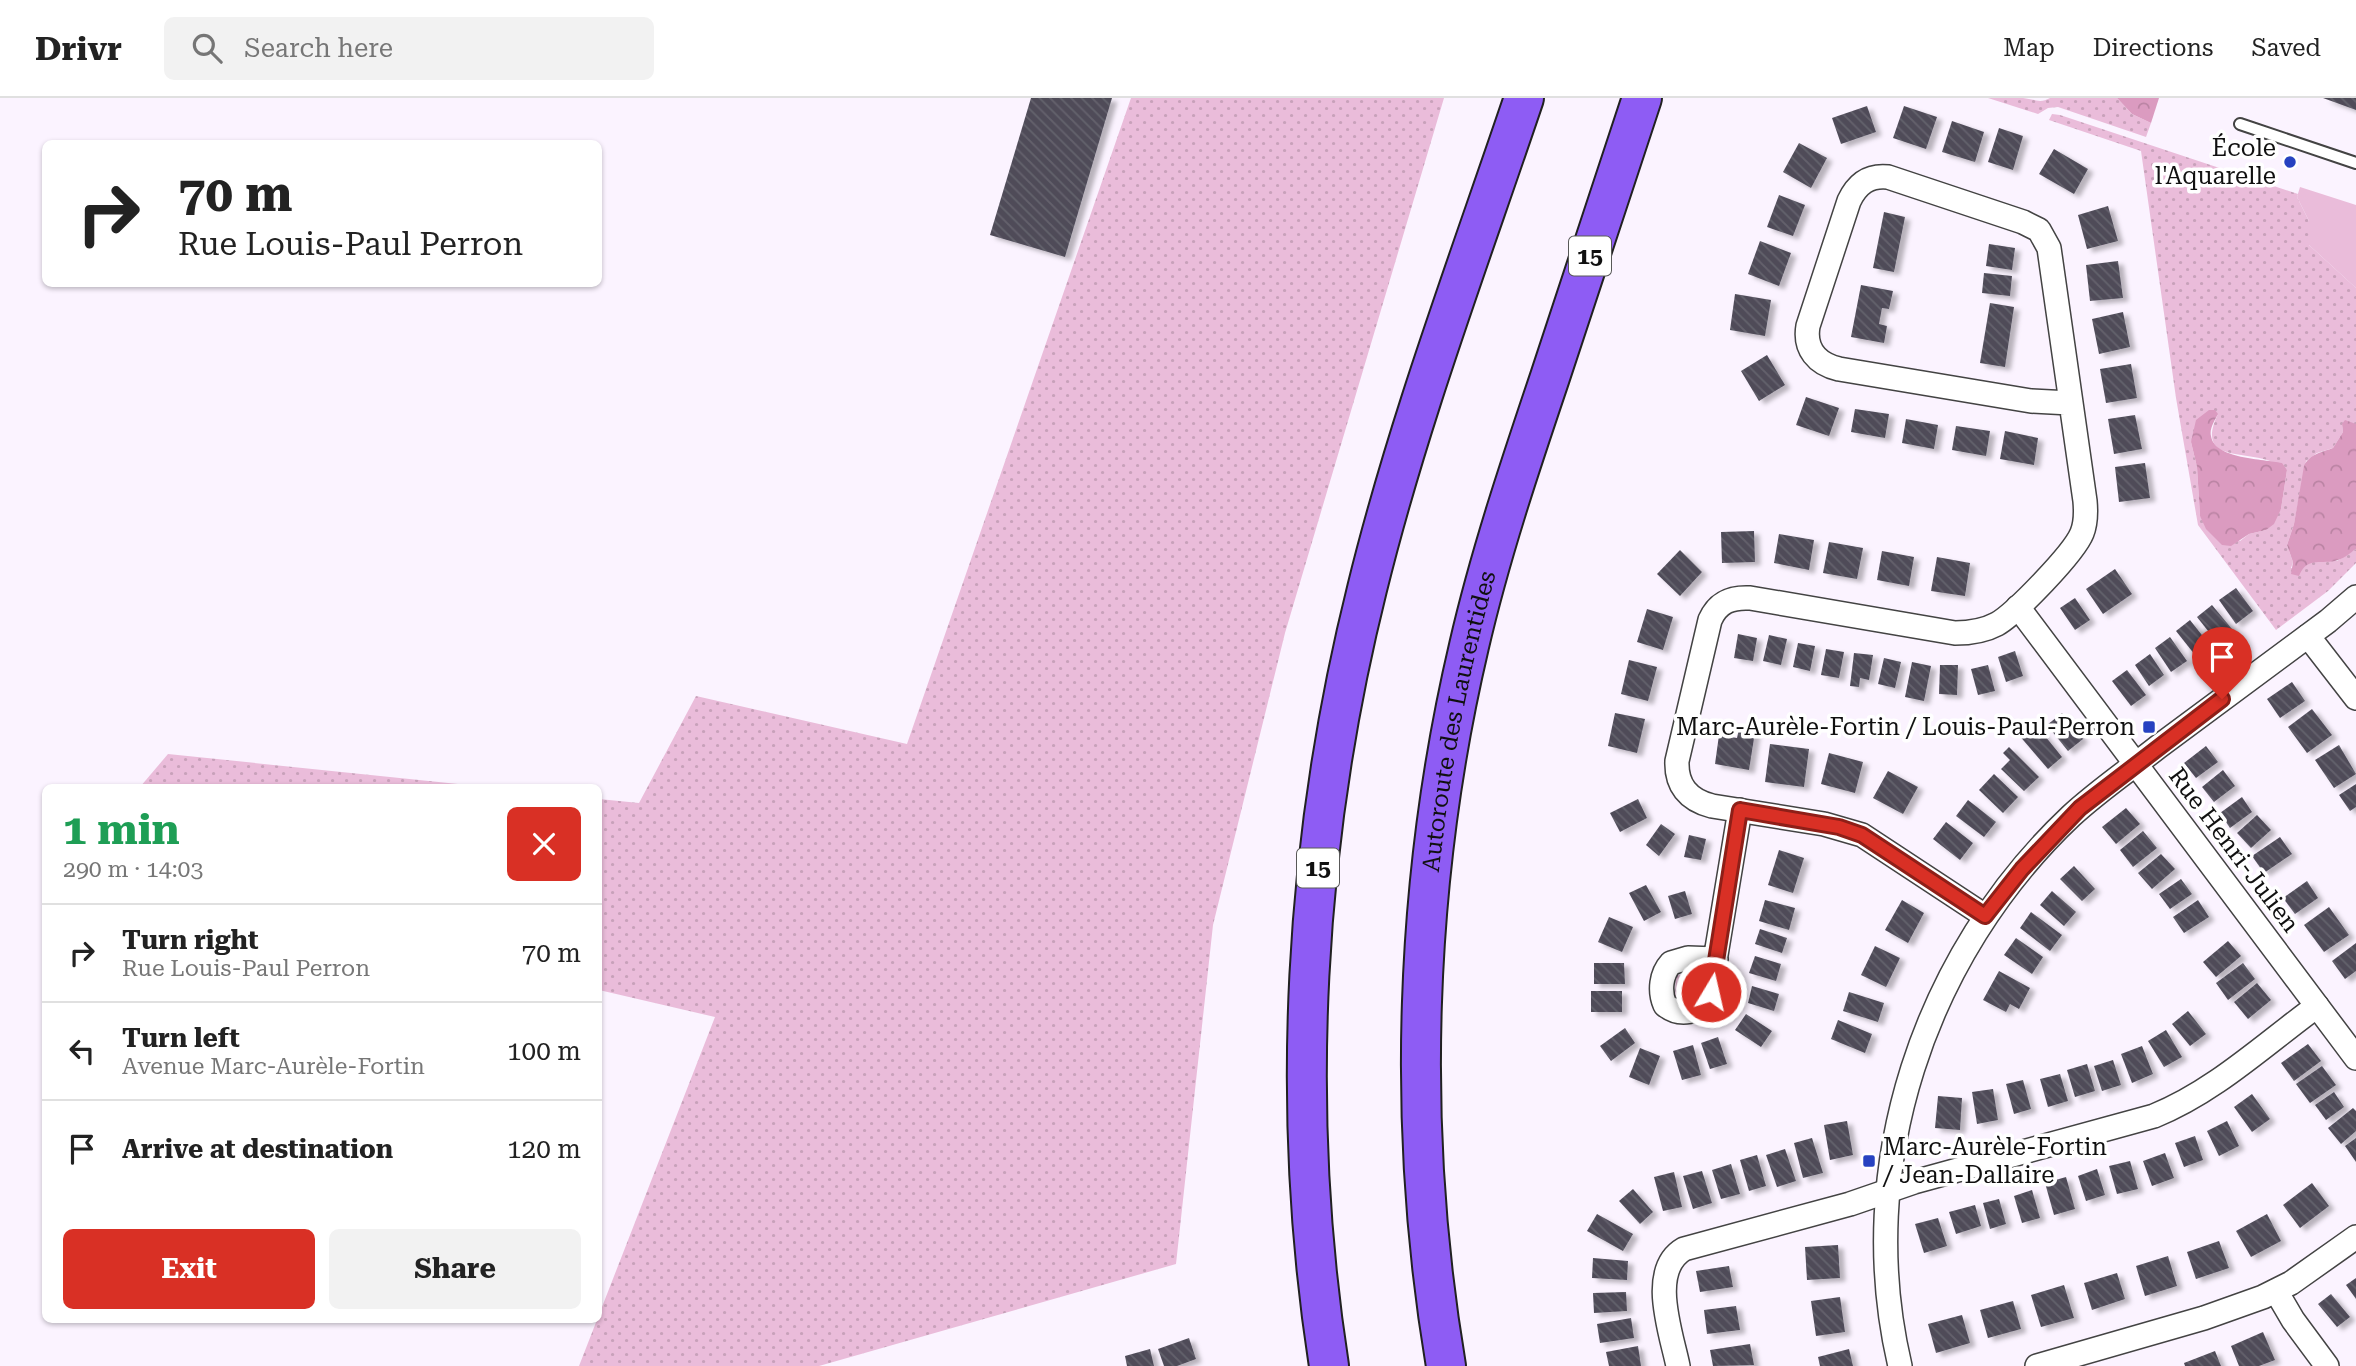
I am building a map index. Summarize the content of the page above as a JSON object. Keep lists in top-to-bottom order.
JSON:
{
  "streets": {
    "highway": ["15", "Autoroute des Laurentides"],
    "street": ["Rue Henri-Julien"]
  },
  "places": {
    "other": ["École l'Aquarelle"],
    "transit": ["Marc-Aurèle-Fortin / Louis-Paul-Perron", "Marc-Aurèle-Fortin / Jean-Dallaire"]
  },
  "page": {
    "header": "Drivr",
    "search": "Search here",
    "nav": ["Map", "Directions", "Saved"],
    "turn": ["70 m", "Rue Louis-Paul Perron"],
    "heading": ["1 min", "290 m · 14:03"],
    "list": [
      {
        "name": "Turn right",
        "note": "Rue Louis-Paul Perron",
        "value": "70 m"
      },
      {
        "name": "Turn left",
        "note": "Avenue Marc-Aurèle-Fortin",
        "value": "100 m"
      },
      {
        "name": "Arrive at destination",
        "value": "120 m"
      }
    ],
    "buttons": ["Exit", "Share"]
  }
}
